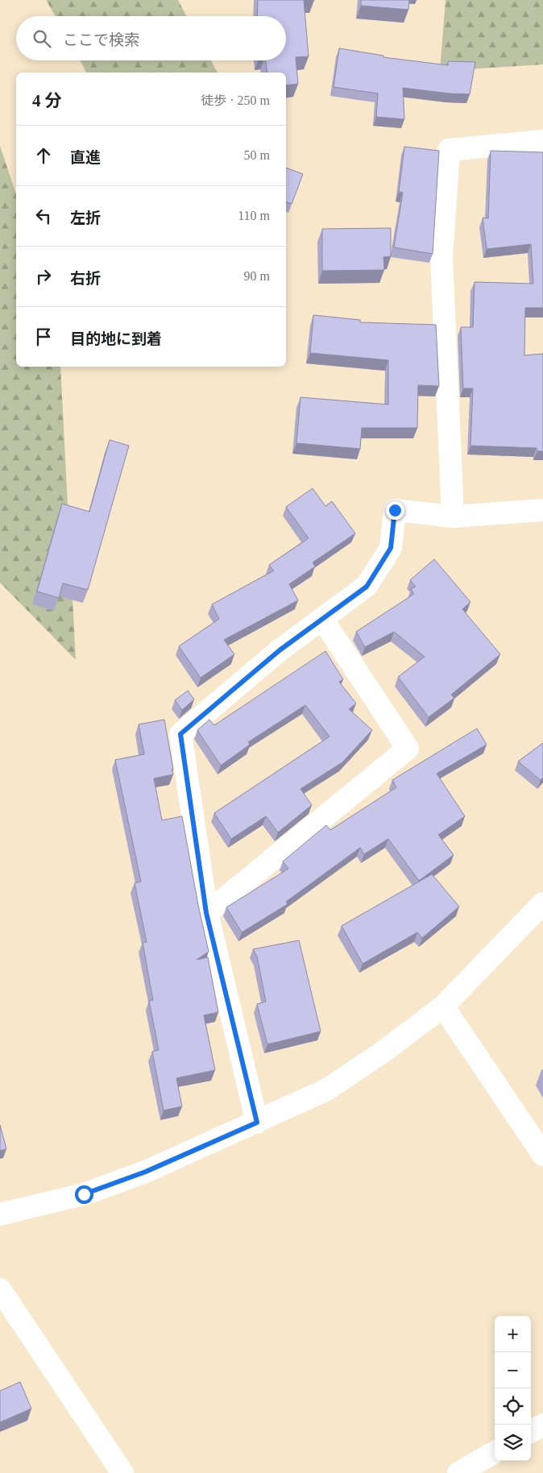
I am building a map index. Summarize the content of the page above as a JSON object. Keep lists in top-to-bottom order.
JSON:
{
  "page": {
    "search": "ここで検索",
    "heading": ["4 分", "徒歩 · 250 m"],
    "list": [
      ["直進", "50 m"],
      ["左折", "110 m"],
      ["右折", "90 m"],
      "目的地に到着"
    ],
    "map_buttons": ["+", "−"]
  }
}
